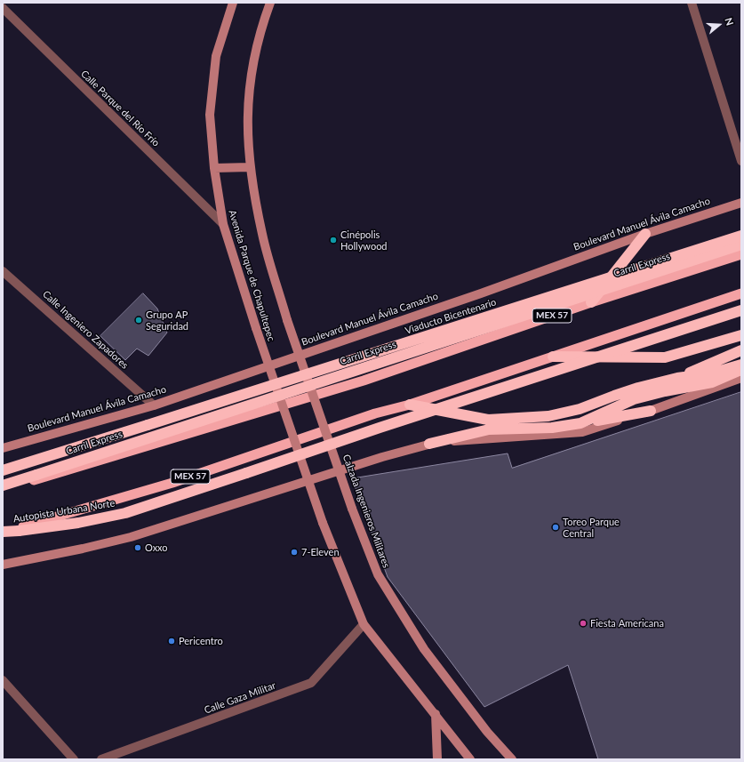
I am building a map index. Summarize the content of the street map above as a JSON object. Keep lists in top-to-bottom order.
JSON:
{
  "streets": {
    "highway": [
      "Carril Express",
      "MEX 57",
      "Viaducto Bicentenario",
      "Autopista Urbana Norte"
    ],
    "main road": ["Boulevard Manuel Ávila Camacho", "Avenida Parque de Chapultepec", "Calzada Ingenieros Militares"],
    "street": ["Calle Parque del Río Frío", "Calle Ingeniero Zapadores", "Calle Gaza Militar"]
  },
  "crossings": [
    ["Calle Parque del Río Frío", "Avenida Parque de Chapultepec"],
    ["Boulevard Manuel Ávila Camacho", "Calle Ingeniero Zapadores"],
    ["Avenida Parque de Chapultepec", "Calle Gaza Militar"],
    ["MEX 57", "Autopista Urbana Norte"]
  ],
  "places": [
    "Cinépolis Hollywood",
    "Grupo AP Seguridad",
    "Toreo Parque Central",
    "Oxxo",
    "7-Eleven",
    "Fiesta Americana",
    "Pericentro"
  ],
  "north": "right"
}
